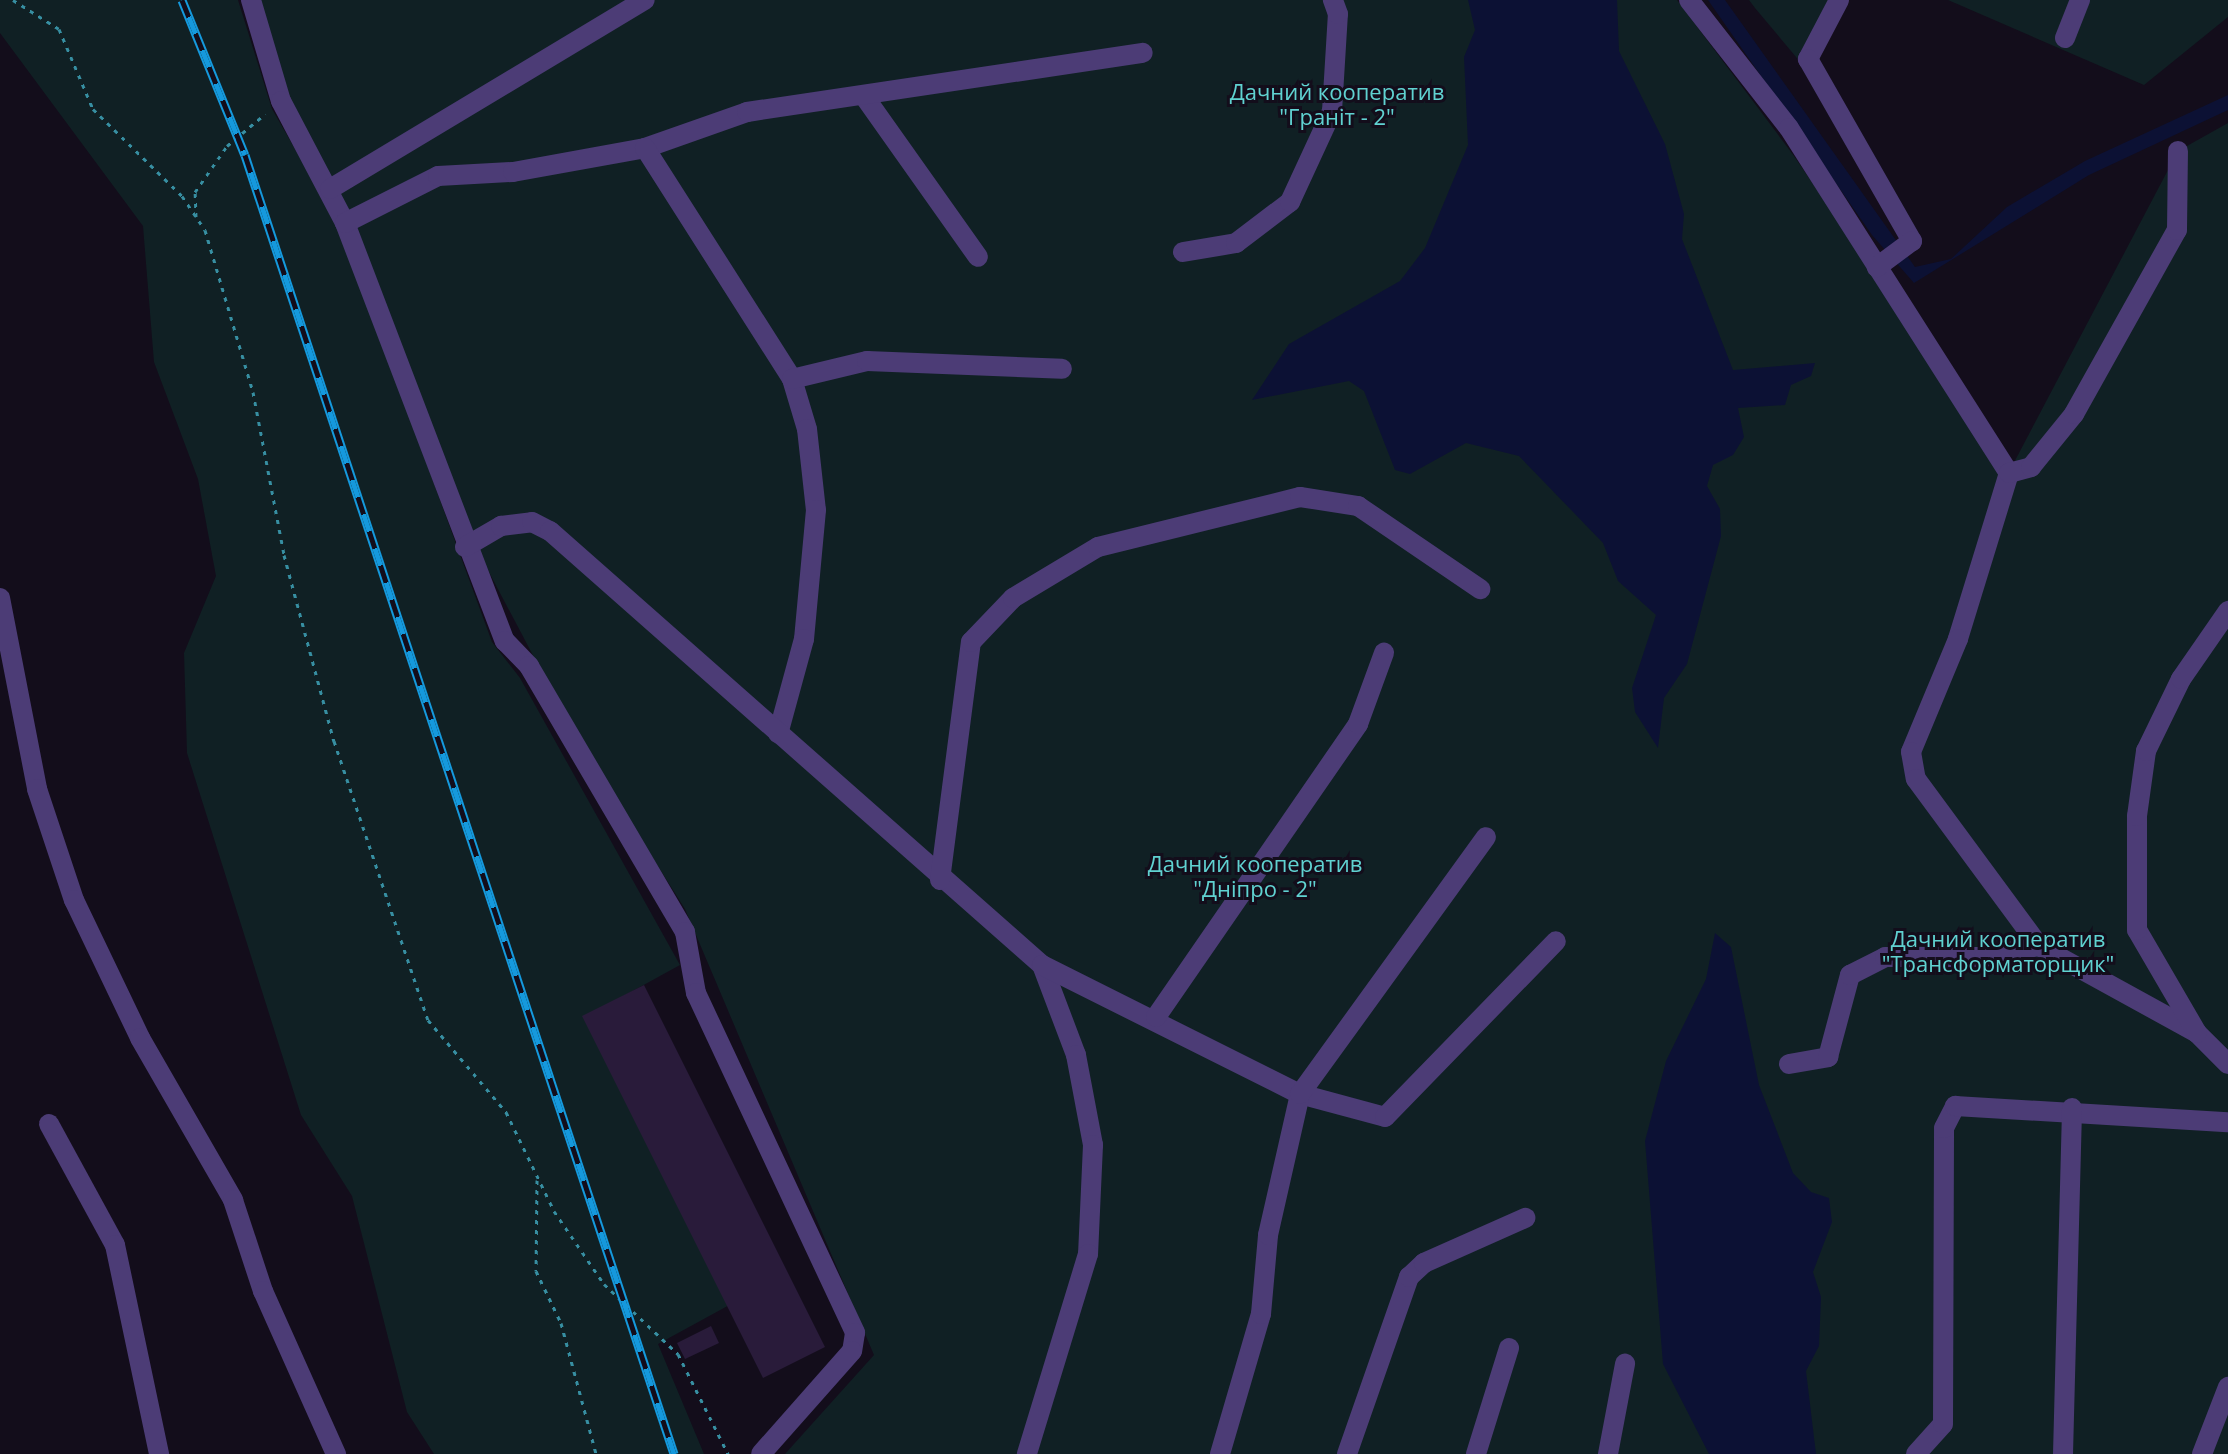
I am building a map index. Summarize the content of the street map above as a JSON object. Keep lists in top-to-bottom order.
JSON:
{
  "parks": ["Дачний кооператив \"Граніт - 2\"", "Дачний кооператив \"Дніпро - 2\"", "Дачний кооператив \"Трансформаторщик\""]
}
